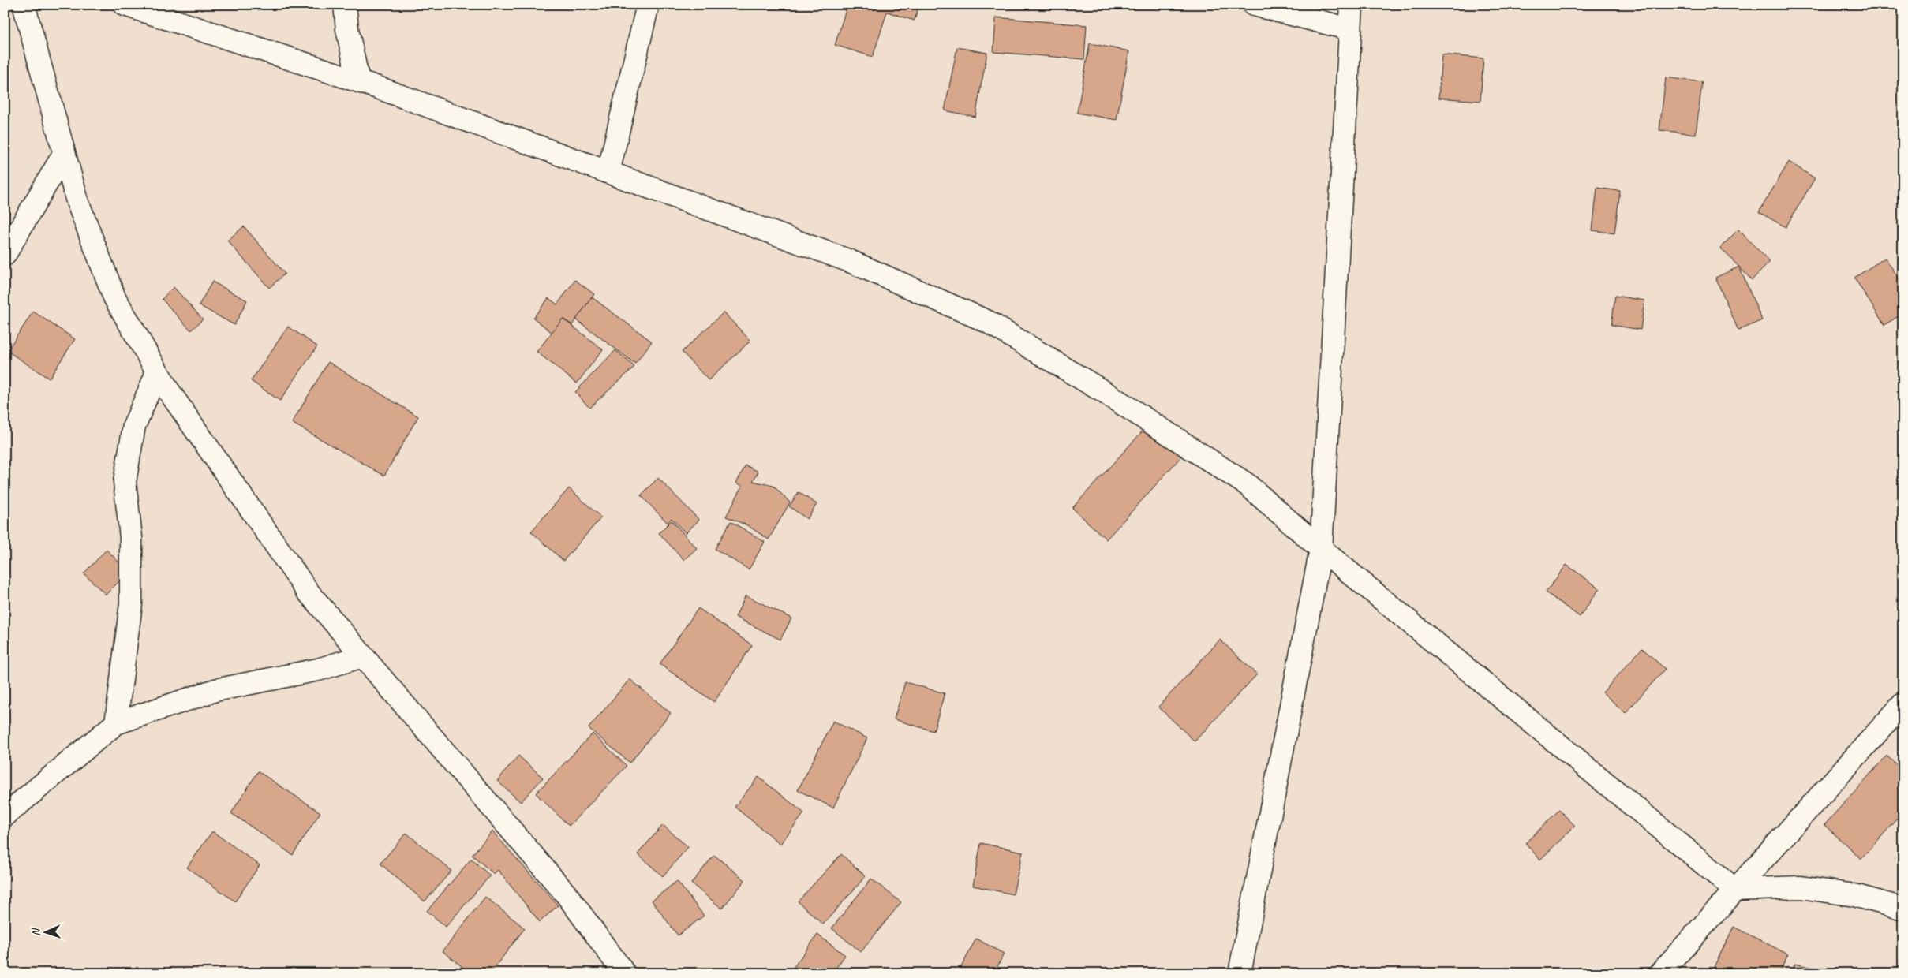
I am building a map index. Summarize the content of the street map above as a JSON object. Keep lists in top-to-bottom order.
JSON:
{
  "north": "left"
}
